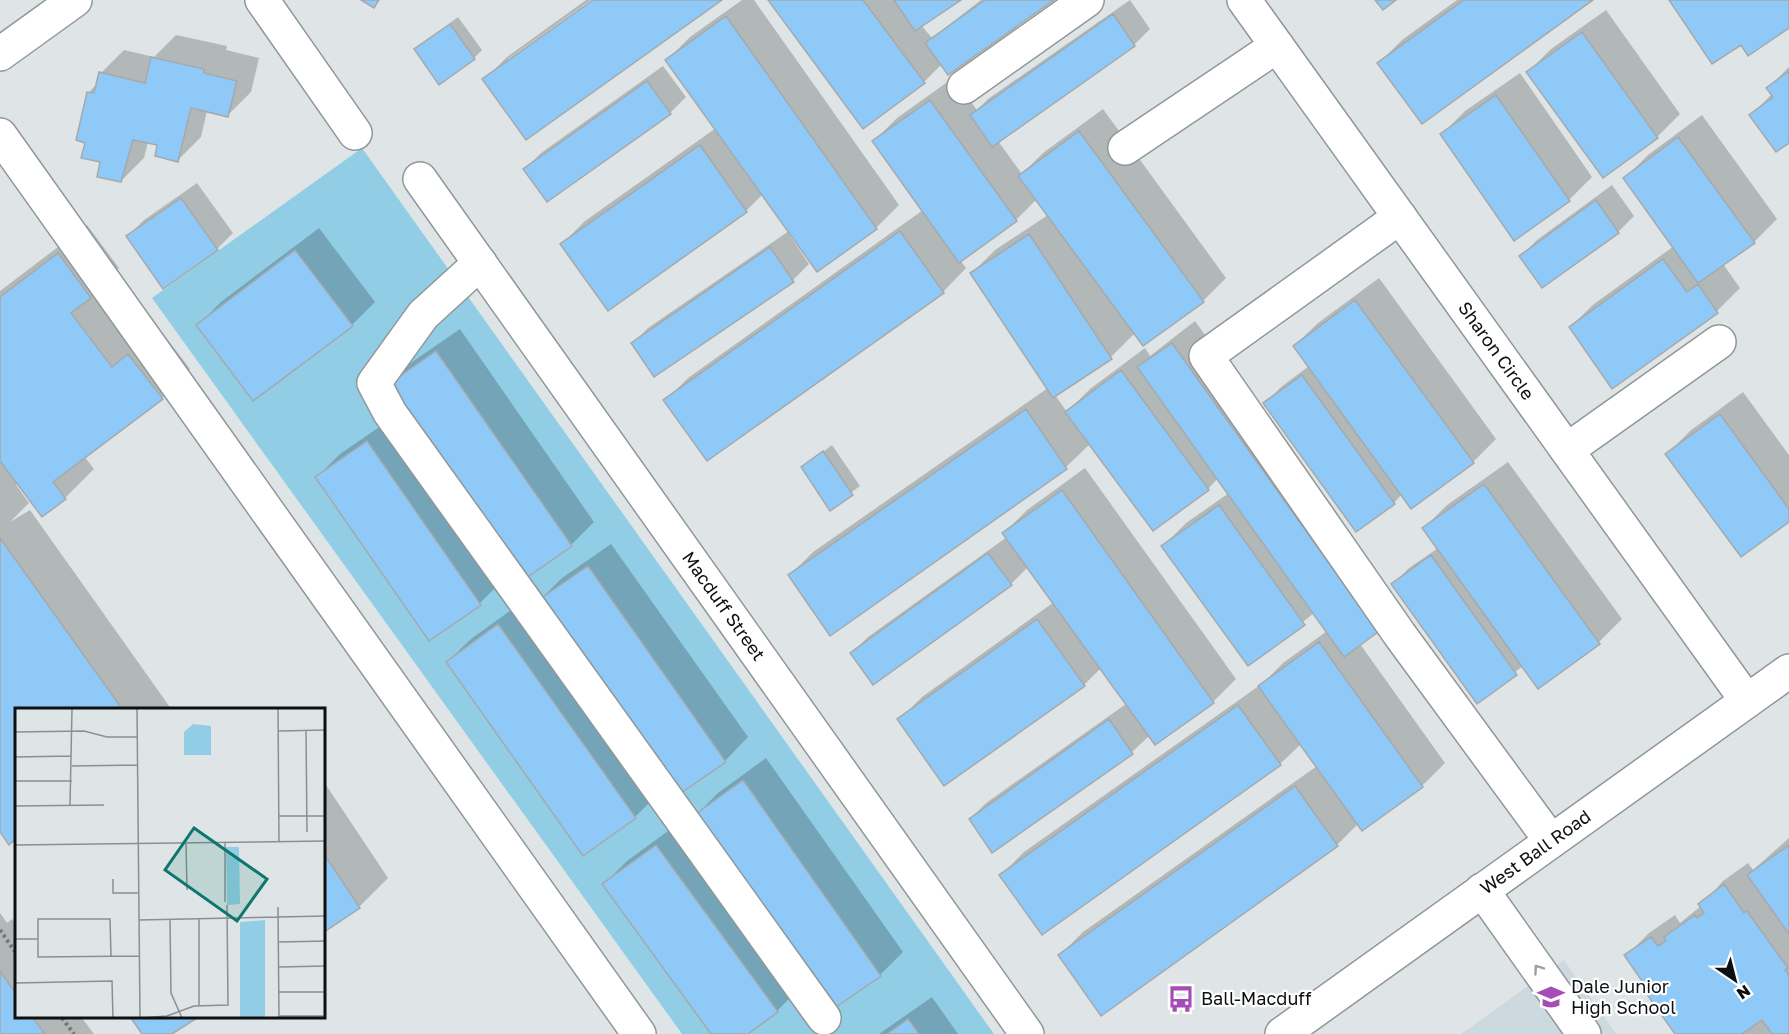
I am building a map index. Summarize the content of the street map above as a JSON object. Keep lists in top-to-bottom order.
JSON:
{
  "streets": {
    "street": ["Sharon Circle", "Macduff Street", "West Ball Road"]
  },
  "crossings": [
    ["Sharon Circle", "West Ball Road"]
  ],
  "places": {
    "school or university": ["Dale Junior High School"],
    "bus stop": ["Ball-Macduff"]
  },
  "north": "bottom right"
}
